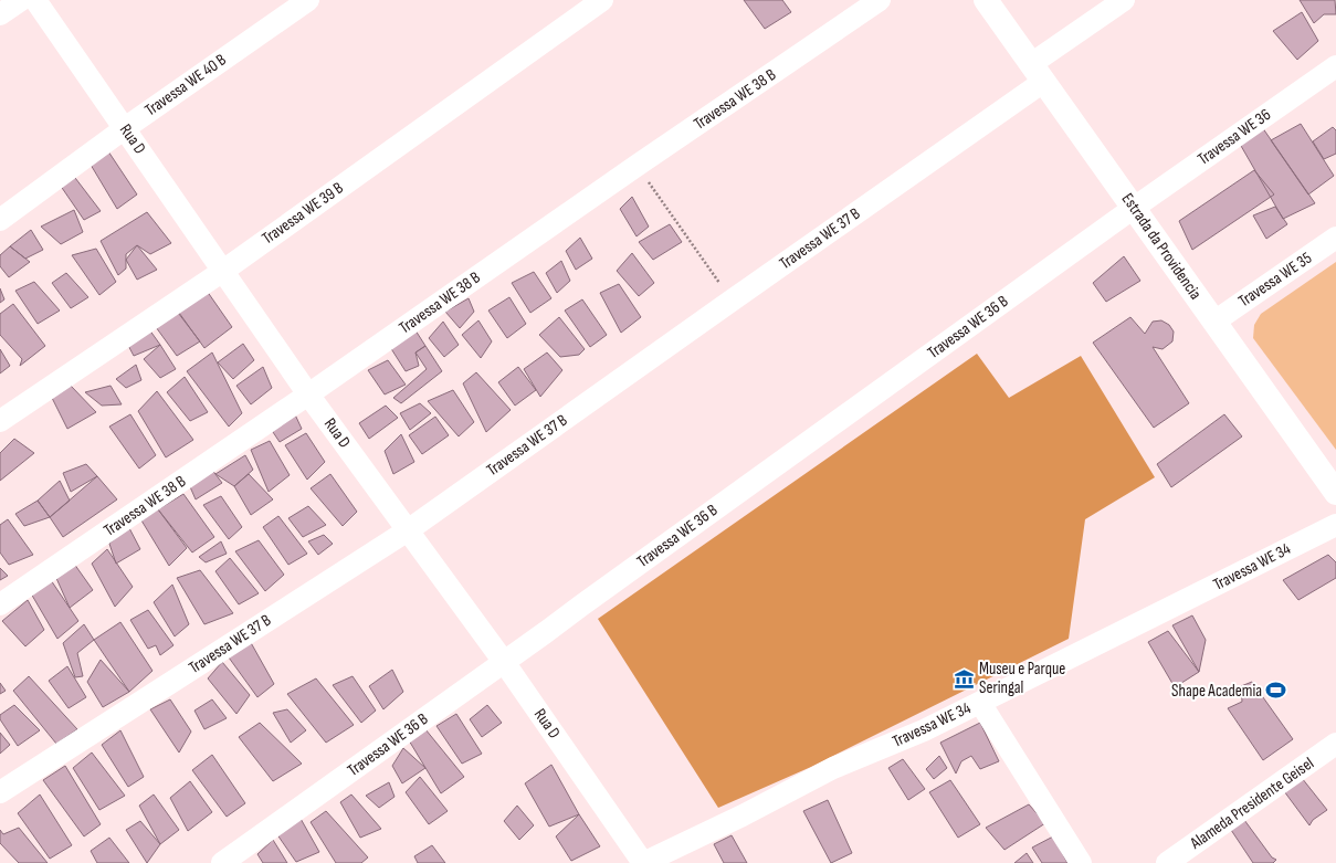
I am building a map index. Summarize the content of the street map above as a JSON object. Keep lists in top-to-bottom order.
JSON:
{
  "streets": {
    "main road": ["Estrada da Providencia"],
    "street": [
      "Travessa WE 40 B",
      "Travessa WE 38 B",
      "Travessa WE 36",
      "Rua D",
      "Travessa WE 39 B",
      "Travessa WE 37 B",
      "Travessa WE 35",
      "Travessa WE 36 B",
      "Travessa WE 34",
      "Alameda Presidente Geisel"
    ]
  },
  "crossings": [
    ["Travessa WE 40 B", "Rua D"],
    ["Travessa WE 38 B", "Rua D"],
    ["Travessa WE 36", "Estrada da Providencia"],
    ["Travessa WE 36", "Travessa WE 36 B"],
    ["Rua D", "Travessa WE 39 B"],
    ["Rua D", "Travessa WE 37 B"],
    ["Rua D", "Travessa WE 36 B"],
    ["Rua D", "Travessa WE 34"],
    ["Travessa WE 37 B", "Estrada da Providencia"],
    ["Estrada da Providencia", "Travessa WE 35"],
    ["Estrada da Providencia", "Travessa WE 36 B"]
  ],
  "places": {
    "museum": ["Museu e Parque Seringal"],
    "sports": ["Shape Academia"]
  }
}
